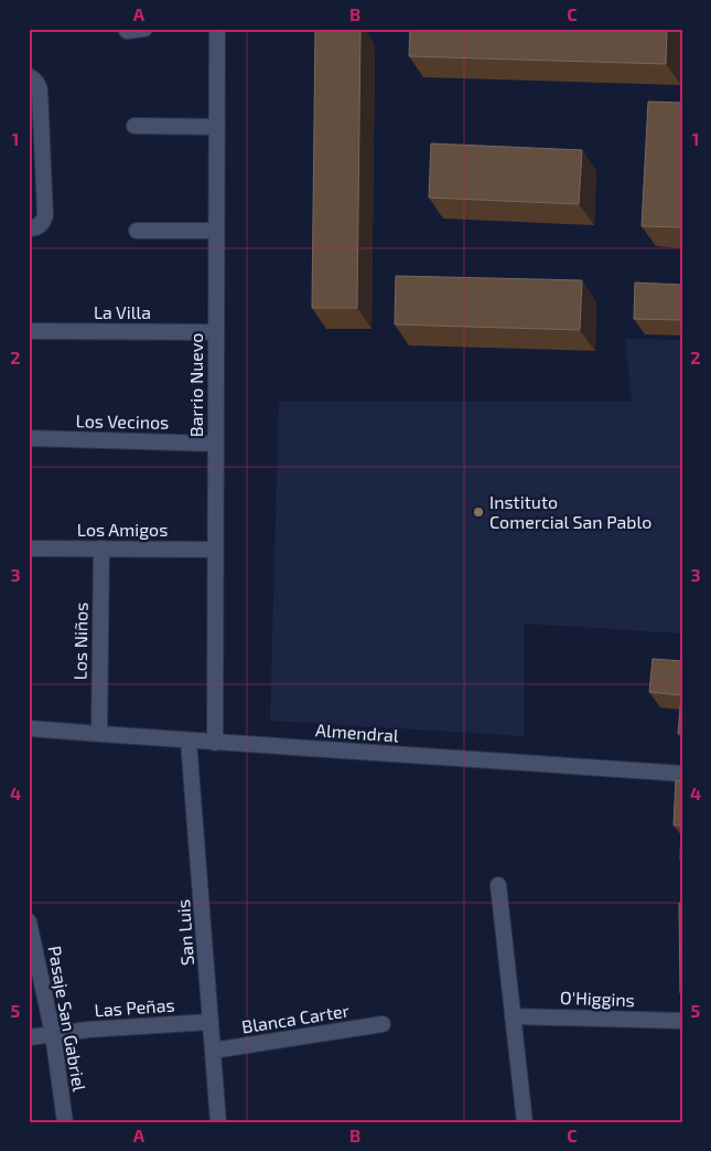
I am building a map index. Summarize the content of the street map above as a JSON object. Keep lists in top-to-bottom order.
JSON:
{
  "streets": {
    "street": [
      "La Villa",
      "Barrio Nuevo",
      "Los Vecinos",
      "Los Amigos",
      "Los Niños",
      "Almendral",
      "San Luis",
      "O'Higgins",
      "Las Peñas",
      "Pasaje San Gabriel",
      "Blanca Carter"
    ]
  },
  "crossings": [
    ["La Villa", "Barrio Nuevo"],
    ["Barrio Nuevo", "Los Vecinos"],
    ["Barrio Nuevo", "Los Amigos"],
    ["Barrio Nuevo", "Almendral"],
    ["Los Amigos", "Los Niños"],
    ["Los Niños", "Almendral"],
    ["Almendral", "San Luis"],
    ["San Luis", "Las Peñas"],
    ["San Luis", "Blanca Carter"],
    ["Las Peñas", "Pasaje San Gabriel"]
  ],
  "places": ["Instituto Comercial San Pablo"],
  "grid": {
    "columns": ["A", "B", "C"],
    "rows": [
      "1",
      "2",
      "3",
      "4",
      "5"
    ]
  }
}
